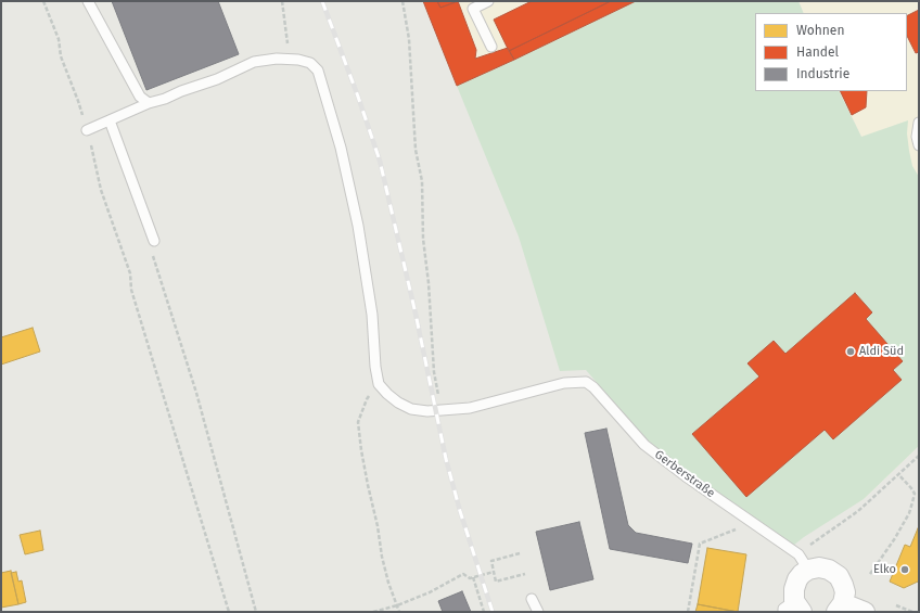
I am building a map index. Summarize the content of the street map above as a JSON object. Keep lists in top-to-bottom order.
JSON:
{
  "streets": {
    "lane": ["Gerberstraße"]
  },
  "places": ["Aldi Süd", "Elko"],
  "legend": ["Wohnen", "Handel", "Industrie"]
}
